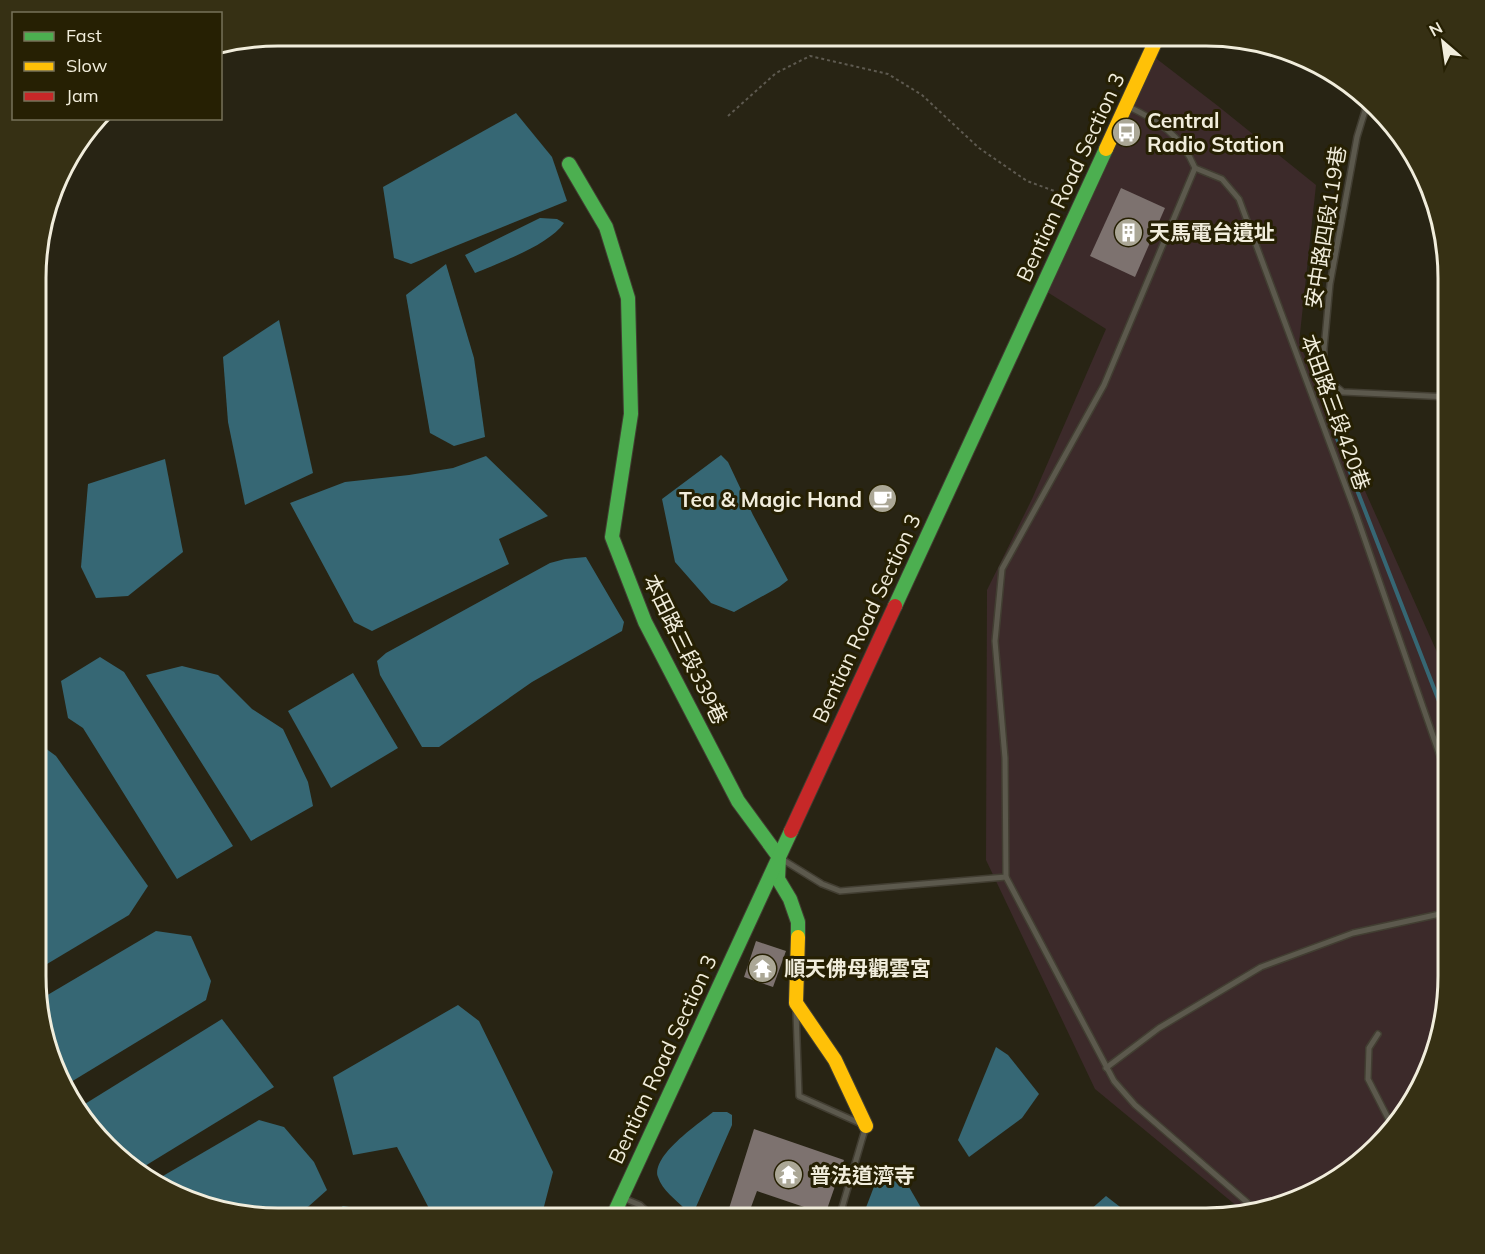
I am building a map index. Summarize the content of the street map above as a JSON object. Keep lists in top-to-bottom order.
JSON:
{
  "streets": {
    "street": ["Bentian Road Section 3", "本田路三段339巷"],
    "lane": ["安中路四段119巷", "本田路三段420巷"]
  },
  "crossings": [
    ["Bentian Road Section 3", "本田路三段339巷"]
  ],
  "places": {
    "bus stop": ["Central Radio Station"],
    "building": ["天馬電台遺址"],
    "cafe": ["Tea & Magic Hand"],
    "temple": ["順天佛母觀雲宮", "普法道濟寺"]
  },
  "legend": ["Fast", "Slow", "Jam"],
  "north": "top left"
}
